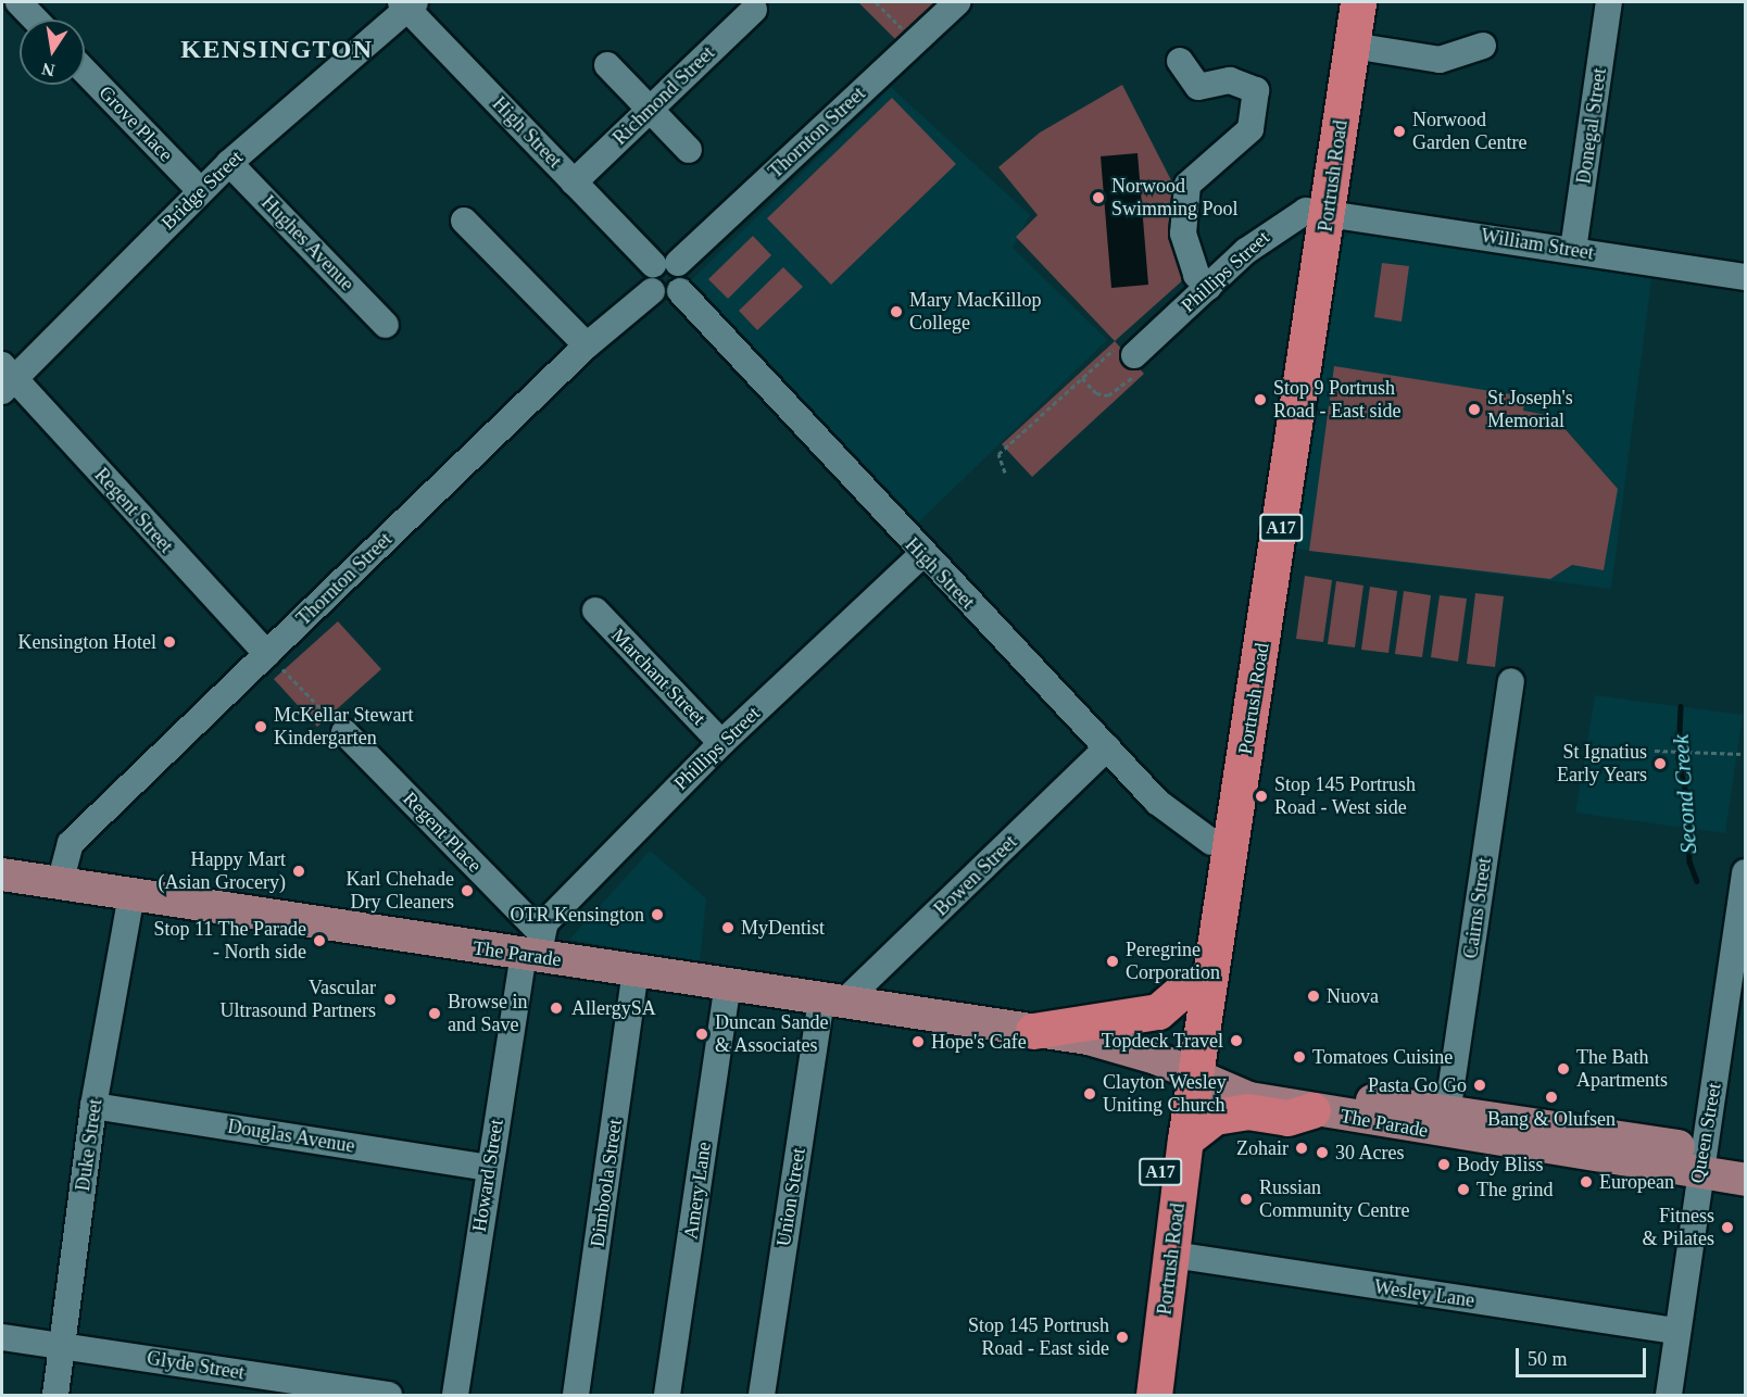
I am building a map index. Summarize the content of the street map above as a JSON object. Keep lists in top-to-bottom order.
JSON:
{
  "streets": {
    "highway": ["Portrush Road", "A17"],
    "main road": ["The Parade"],
    "street": [
      "Richmond Street",
      "Grove Place",
      "Donegal Street",
      "High Street",
      "Thornton Street",
      "Bridge Street",
      "Hughes Avenue",
      "William Street",
      "Phillips Street",
      "Regent Street",
      "Marchant Street",
      "Regent Place",
      "Bowen Street",
      "Cairns Street",
      "Queen Street",
      "Douglas Avenue",
      "Duke Street",
      "Howard Street",
      "Dimboola Street",
      "Amery Lane",
      "Union Street",
      "Wesley Lane",
      "Glyde Street"
    ]
  },
  "crossings": [
    ["Richmond Street", "High Street"],
    ["Grove Place", "Bridge Street"],
    ["Donegal Street", "William Street"],
    ["High Street", "Thornton Street"],
    ["High Street", "Portrush Road"],
    ["High Street", "Bridge Street"],
    ["High Street", "Phillips Street"],
    ["High Street", "Bowen Street"],
    ["Thornton Street", "Regent Street"],
    ["Thornton Street", "The Parade"],
    ["Portrush Road", "William Street"],
    ["Portrush Road", "Phillips Street"],
    ["Portrush Road", "The Parade"],
    ["Portrush Road", "Wesley Lane"],
    ["Bridge Street", "Hughes Avenue"],
    ["Bridge Street", "Regent Street"],
    ["William Street", "Phillips Street"],
    ["Phillips Street", "Marchant Street"],
    ["Phillips Street", "Regent Place"],
    ["Phillips Street", "The Parade"],
    ["Phillips Street", "Howard Street"],
    ["Regent Place", "The Parade"],
    ["Regent Place", "Howard Street"],
    ["Bowen Street", "The Parade"],
    ["Bowen Street", "Union Street"],
    ["Cairns Street", "The Parade"],
    ["The Parade", "Queen Street"],
    ["The Parade", "Duke Street"],
    ["The Parade", "Howard Street"],
    ["The Parade", "Dimboola Street"],
    ["The Parade", "Amery Lane"],
    ["The Parade", "Union Street"],
    ["Queen Street", "Wesley Lane"],
    ["Douglas Avenue", "Duke Street"],
    ["Douglas Avenue", "Howard Street"],
    ["Duke Street", "Glyde Street"]
  ],
  "districts": ["KENSINGTON"],
  "water": ["Second Creek"],
  "places": [
    "Norwood Garden Centre",
    "Norwood Swimming Pool",
    "Mary MacKillop College",
    "Stop 9 Portrush Road - East side",
    "St Joseph's Memorial",
    "Kensington Hotel",
    "McKellar Stewart Kindergarten",
    "St Ignatius Early Years",
    "Stop 145 Portrush Road - West side",
    "Happy Mart (Asian Grocery)",
    "Karl Chehade Dry Cleaners",
    "OTR Kensington",
    "MyDentist",
    "Stop 11 The Parade - North side",
    "Peregrine Corporation",
    "Nuova",
    "Vascular Ultrasound Partners",
    "AllergySA",
    "Browse in and Save",
    "Duncan Sande & Associates",
    "Topdeck Travel",
    "Hope's Cafe",
    "Tomatoes Cuisine",
    "The Bath Apartments",
    "Pasta Go Go",
    "Clayton Wesley Uniting Church",
    "Bang & Olufsen",
    "Zohair",
    "30 Acres",
    "Body Bliss",
    "European",
    "The grind",
    "Russian Community Centre",
    "Fitness & Pilates",
    "Stop 145 Portrush Road - East side"
  ],
  "scale_bar": "50 m",
  "north": "bottom"
}
